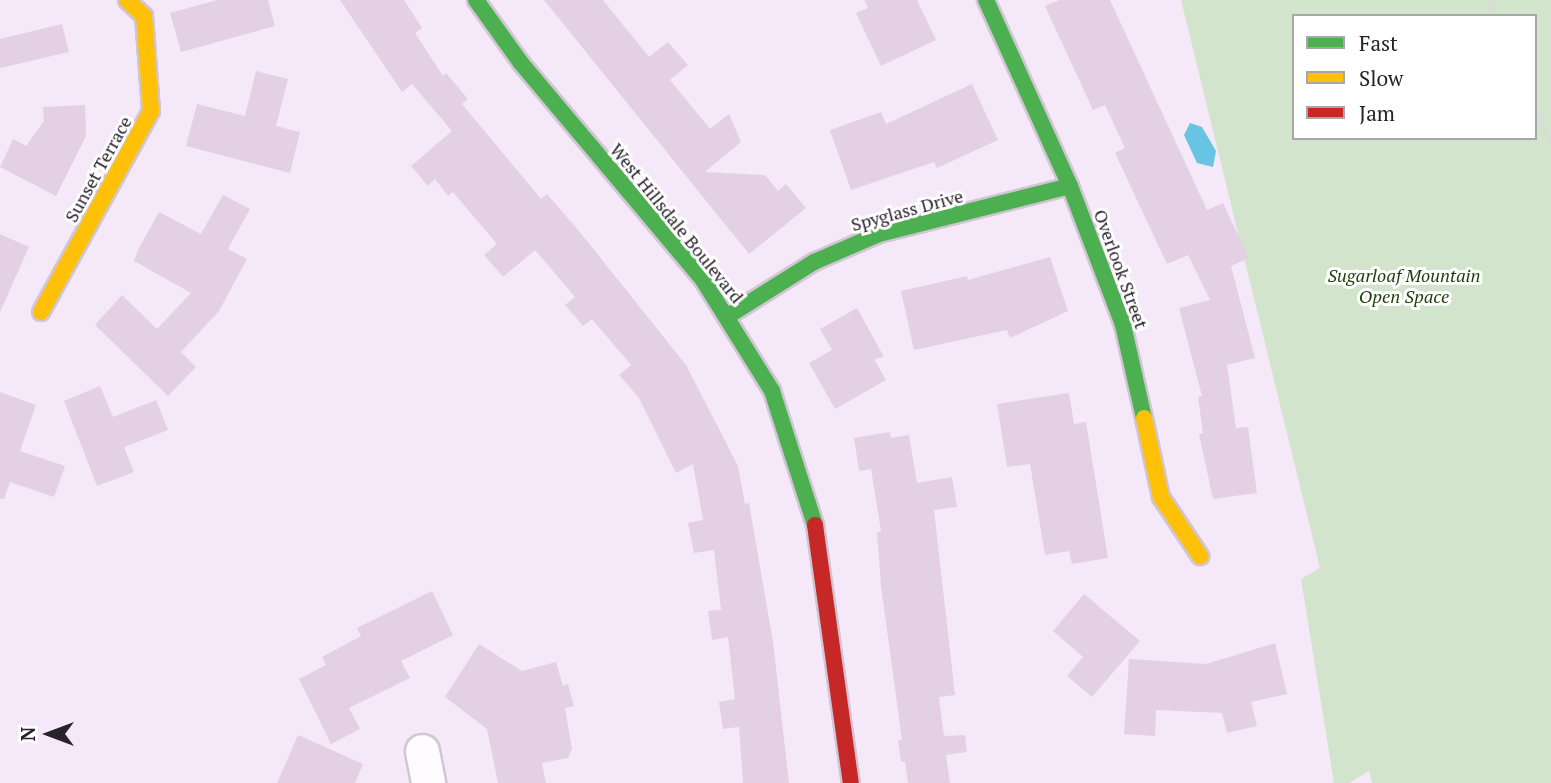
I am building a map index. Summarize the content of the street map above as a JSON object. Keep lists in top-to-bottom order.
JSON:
{
  "streets": {
    "street": [
      "Sunset Terrace",
      "Spyglass Drive",
      "West Hillsdale Boulevard",
      "Overlook Street"
    ]
  },
  "crossings": [
    ["Spyglass Drive", "West Hillsdale Boulevard"],
    ["Spyglass Drive", "Overlook Street"]
  ],
  "parks": ["Sugarloaf Mountain Open Space"],
  "legend": ["Fast", "Slow", "Jam"],
  "north": "left"
}
